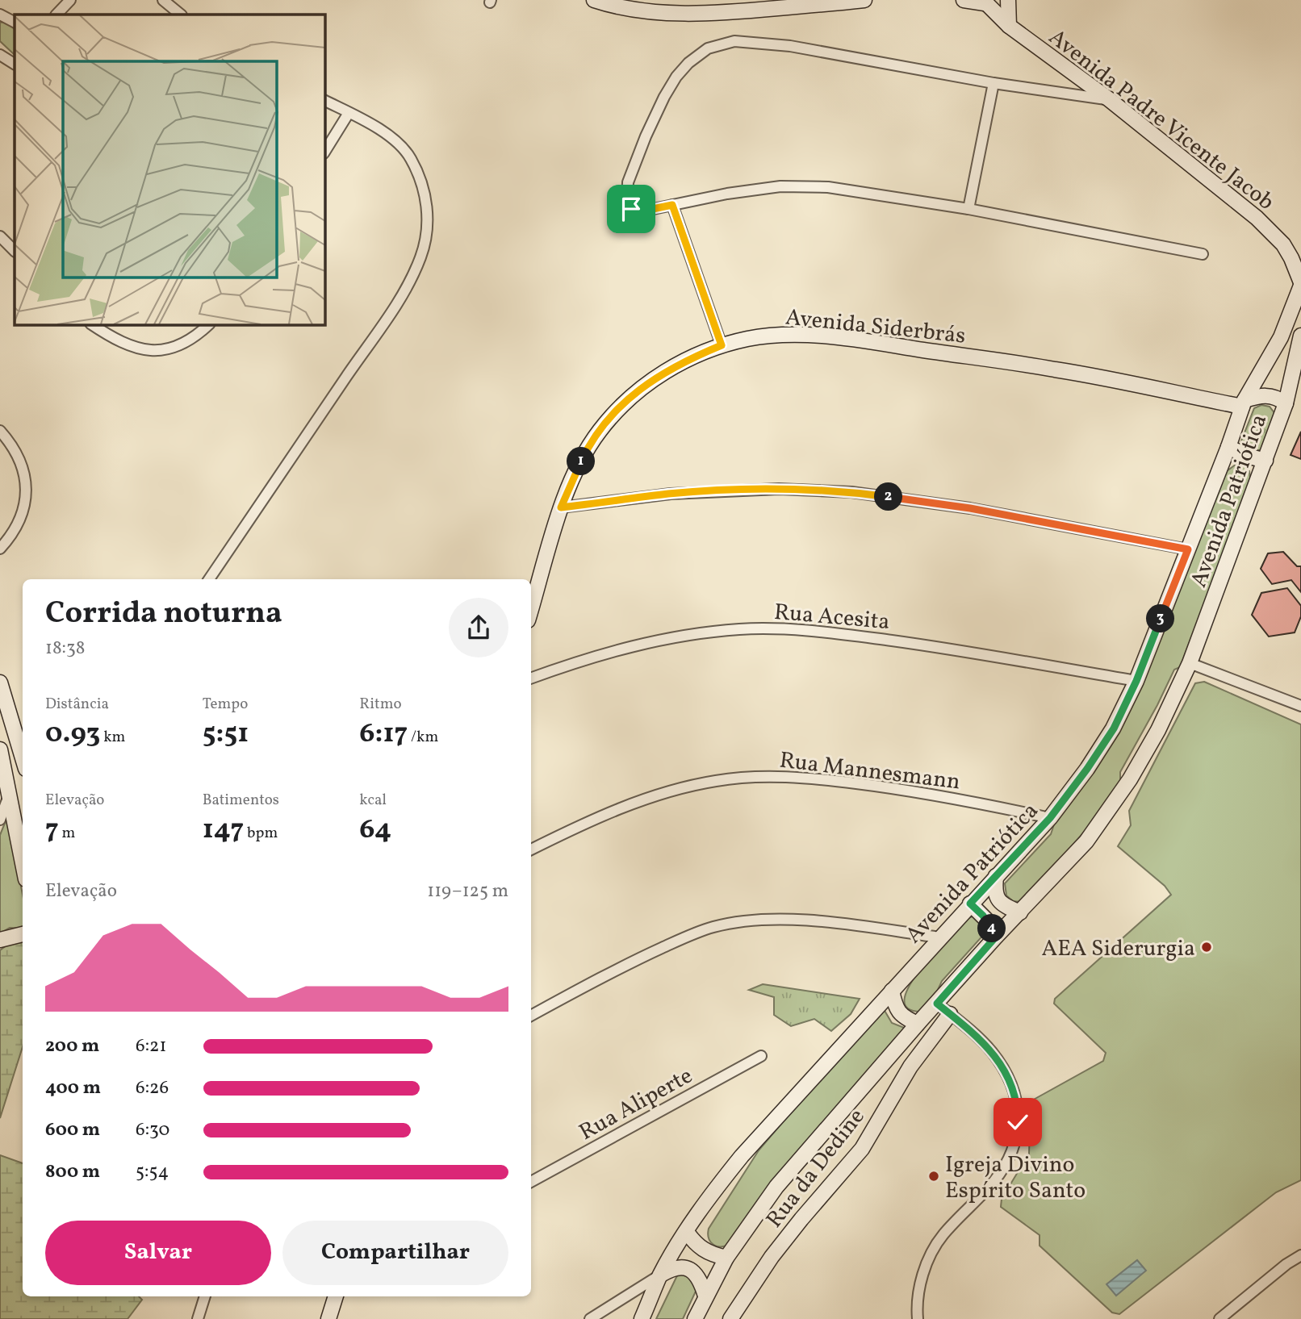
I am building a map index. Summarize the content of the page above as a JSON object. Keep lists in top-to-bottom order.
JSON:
{
  "streets": {
    "main road": [
      "Avenida Padre Vicente Jacob",
      "Avenida Siderbrás",
      "Avenida Patriótica",
      "Rua da Dedine"
    ],
    "street": ["Rua Acesita", "Rua Mannesmann", "Rua Aliperte"]
  },
  "crossings": [
    ["Avenida Padre Vicente Jacob", "Avenida Patriótica"],
    ["Avenida Siderbrás", "Avenida Patriótica"],
    ["Avenida Patriótica", "Rua Acesita"],
    ["Avenida Patriótica", "Rua Mannesmann"]
  ],
  "places": ["AEA Siderurgia", "Igreja Divino Espírito Santo"],
  "page": {
    "pins": [
      "1",
      "2",
      "3",
      "4"
    ],
    "heading": ["Corrida noturna", "18:38"],
    "stats": [
      ["Distância", "0.93 km"],
      ["Tempo", "5:51"],
      ["Ritmo", "6:17 /km"],
      ["Elevação", "7 m"],
      ["Batimentos", "147 bpm"],
      ["kcal", "64"]
    ],
    "chart": ["Elevação", "119–125 m"],
    "list": [
      {
        "name": "200 m",
        "note": "6:21"
      },
      {
        "name": "400 m",
        "note": "6:26"
      },
      {
        "name": "600 m",
        "note": "6:30"
      },
      {
        "name": "800 m",
        "note": "5:54"
      }
    ],
    "buttons": ["Salvar", "Compartilhar"]
  }
}
